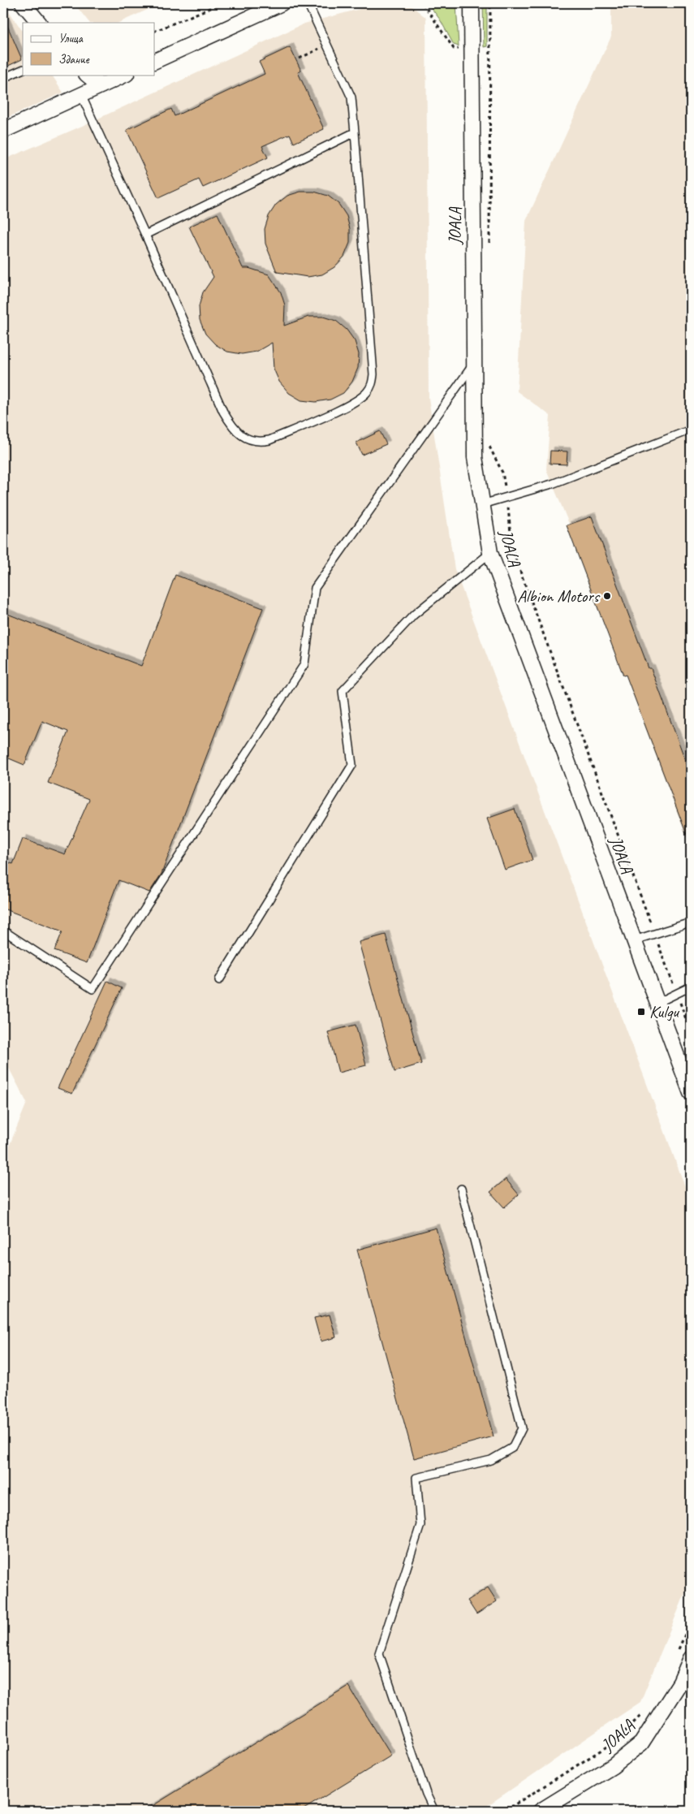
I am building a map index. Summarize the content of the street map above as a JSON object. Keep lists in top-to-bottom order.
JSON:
{
  "streets": {
    "street": ["JOALA"]
  },
  "places": {
    "other": ["Albion Motors"],
    "transit": ["Kulgu"]
  },
  "legend": ["Улица", "Здание"]
}
